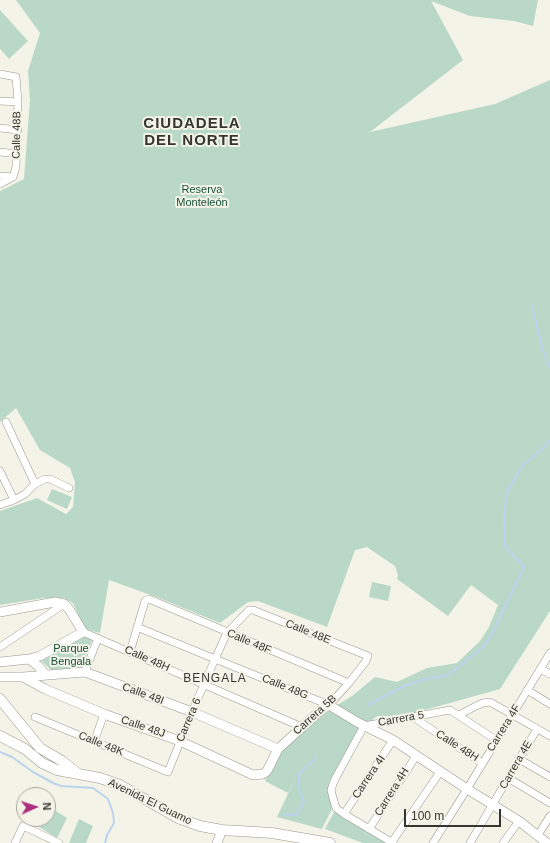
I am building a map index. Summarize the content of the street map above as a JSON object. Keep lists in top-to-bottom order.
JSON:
{
  "streets": {
    "main road": ["Avenida El Guamo"],
    "street": [
      "Calle 48B",
      "Calle 48E",
      "Calle 48F",
      "Calle 48H",
      "Calle 48G",
      "Calle 48I",
      "Carrera 5B",
      "Carrera 5",
      "Carrera 6",
      "Calle 48J",
      "Carrera 4F",
      "Calle 48K",
      "Carrera 4E",
      "Carrera 4I",
      "Carrera 4H"
    ]
  },
  "crossings": [
    ["Calle 48E", "Carrera 5B"],
    ["Calle 48E", "Carrera 6"],
    ["Calle 48F", "Calle 48G"],
    ["Calle 48F", "Carrera 5B"],
    ["Calle 48F", "Carrera 6"],
    ["Calle 48H", "Carrera 5B"],
    ["Calle 48H", "Carrera 5"],
    ["Calle 48H", "Carrera 6"],
    ["Calle 48H", "Carrera 4F"],
    ["Calle 48G", "Carrera 5B"],
    ["Calle 48G", "Carrera 5"],
    ["Calle 48G", "Carrera 6"],
    ["Calle 48I", "Carrera 5B"],
    ["Calle 48I", "Carrera 6"],
    ["Calle 48I", "Calle 48J"],
    ["Carrera 5B", "Calle 48J"],
    ["Carrera 5", "Carrera 4I"],
    ["Carrera 6", "Calle 48J"],
    ["Carrera 6", "Calle 48K"]
  ],
  "districts": ["CIUDADELA DEL NORTE", "BENGALA"],
  "parks": ["Reserva Monteleón", "Parque Bengala"],
  "scale_bar": "100 m",
  "north": "right"
}
